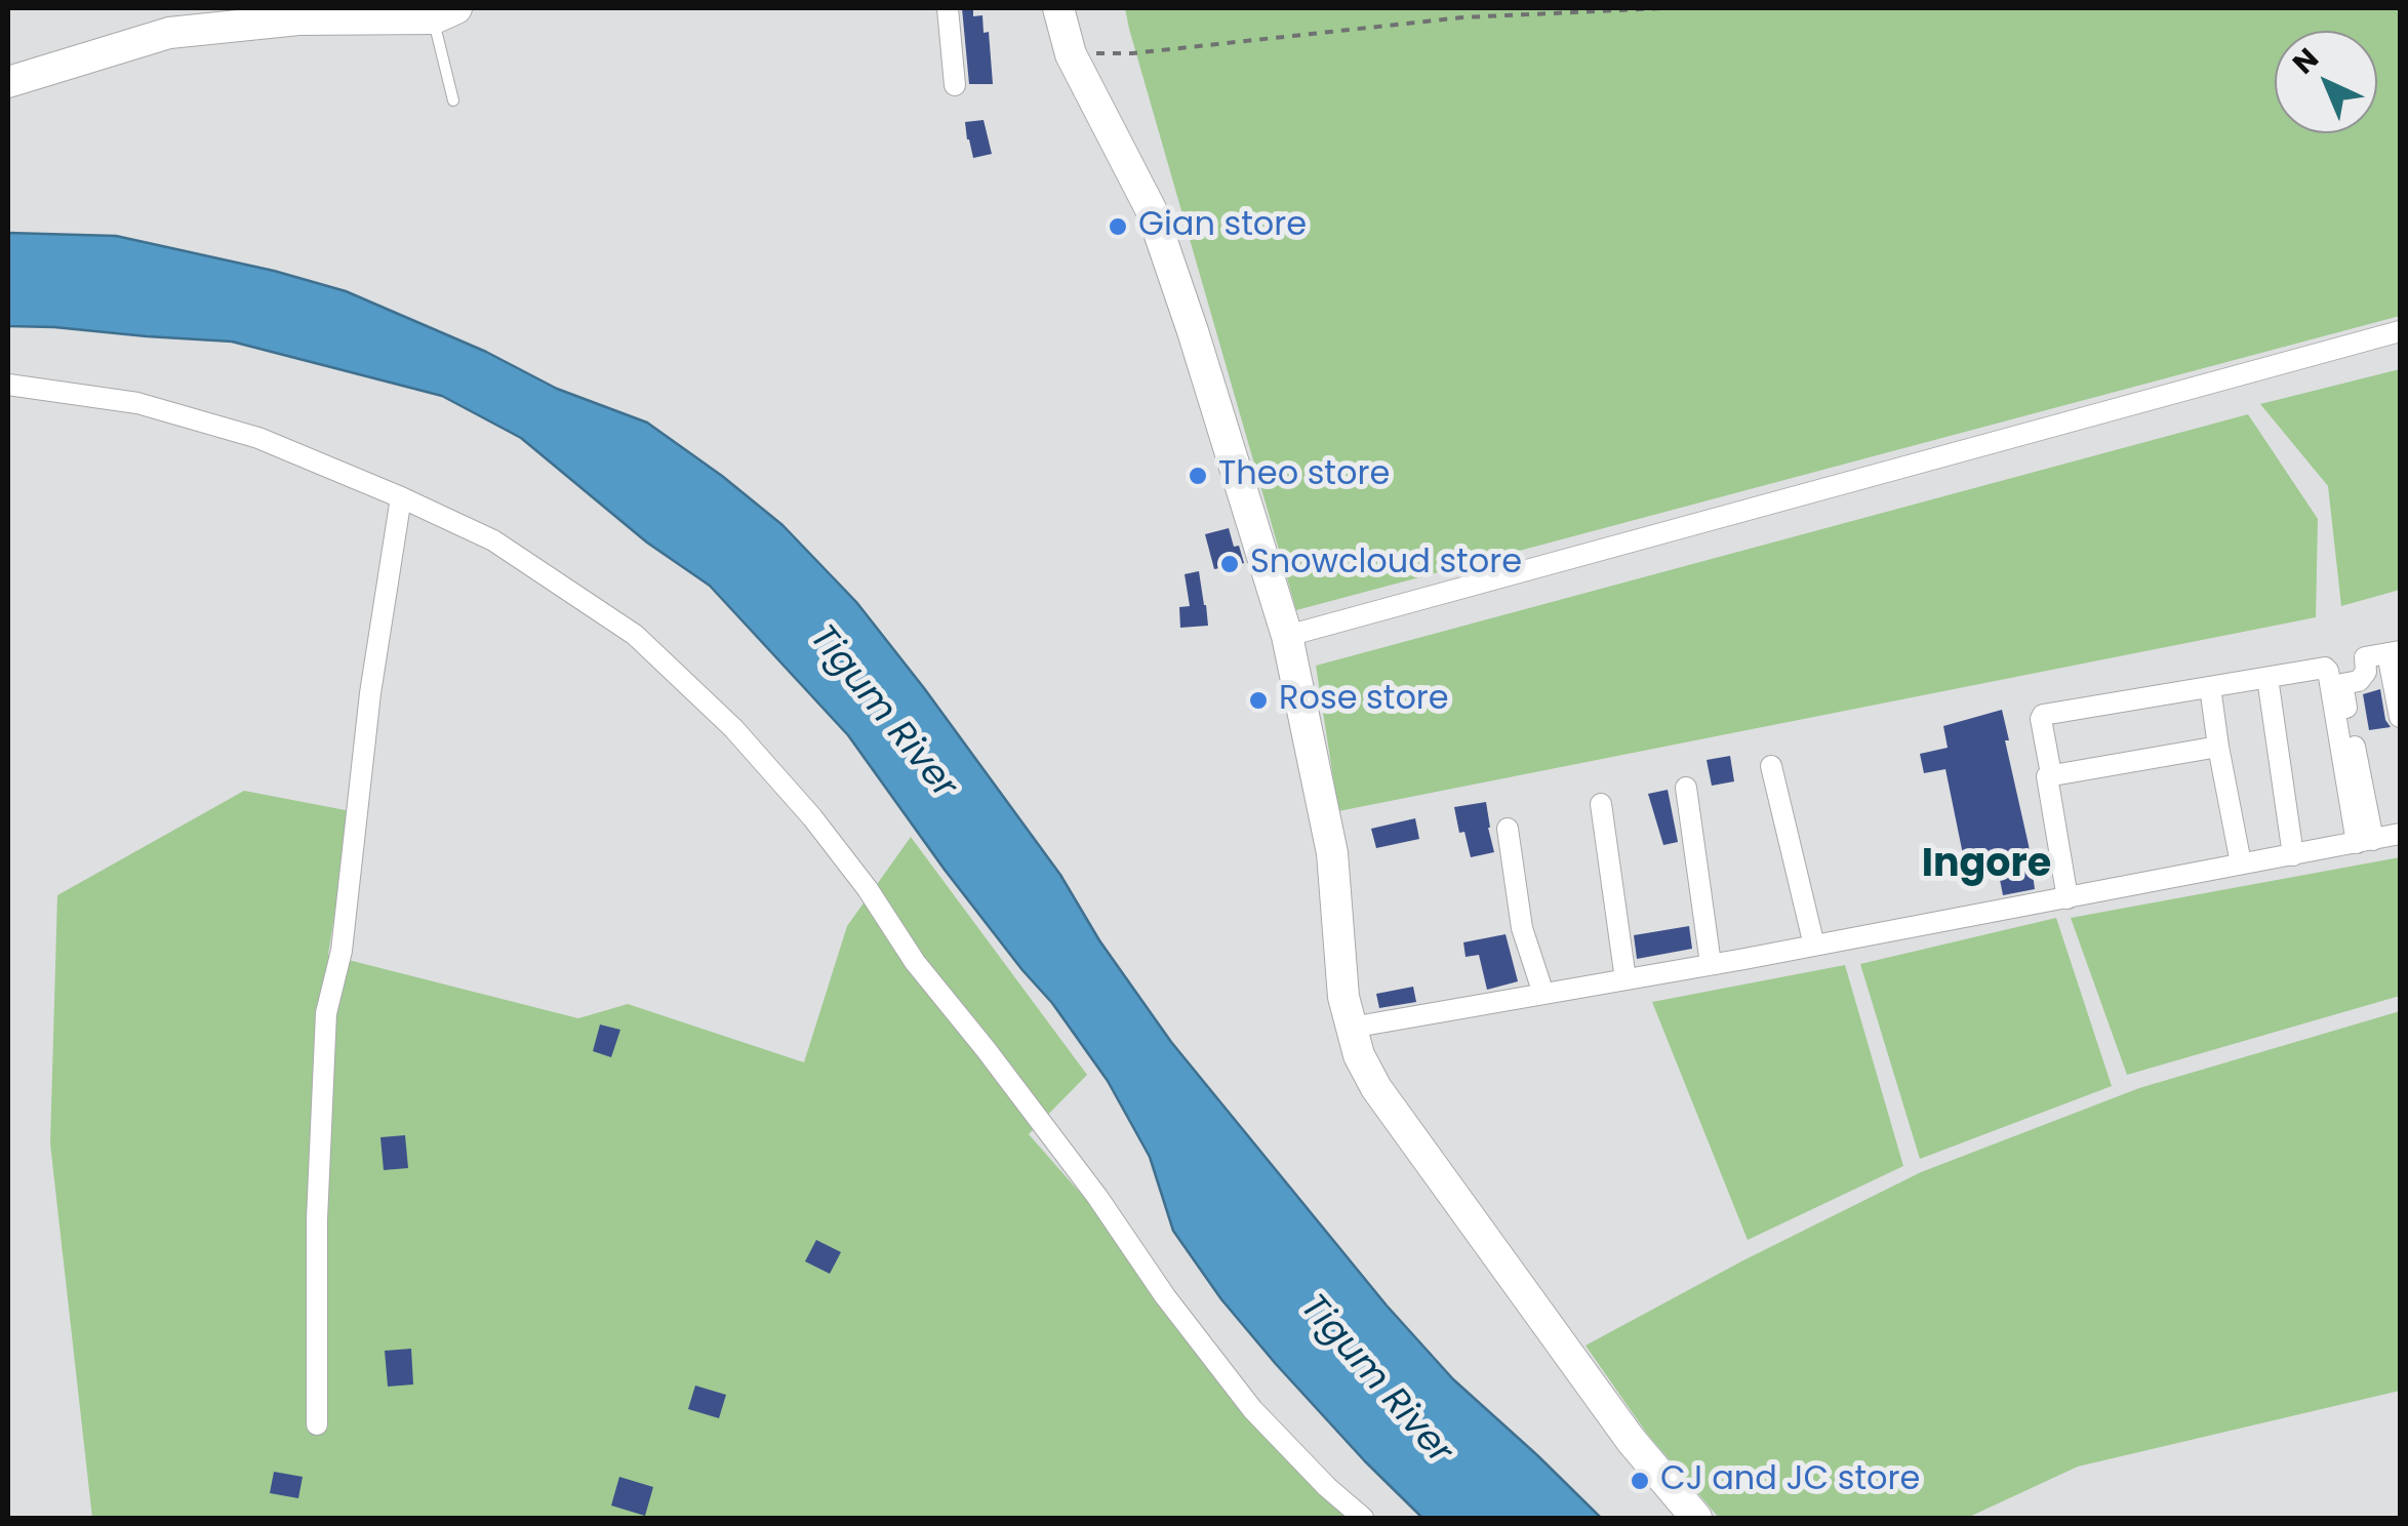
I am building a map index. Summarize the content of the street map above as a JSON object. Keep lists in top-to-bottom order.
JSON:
{
  "districts": ["Ingore"],
  "water": ["Tigum River"],
  "places": [
    "Gian store",
    "Theo store",
    "Snowcloud store",
    "Rose store",
    "CJ and JC store"
  ],
  "north": "top left"
}
